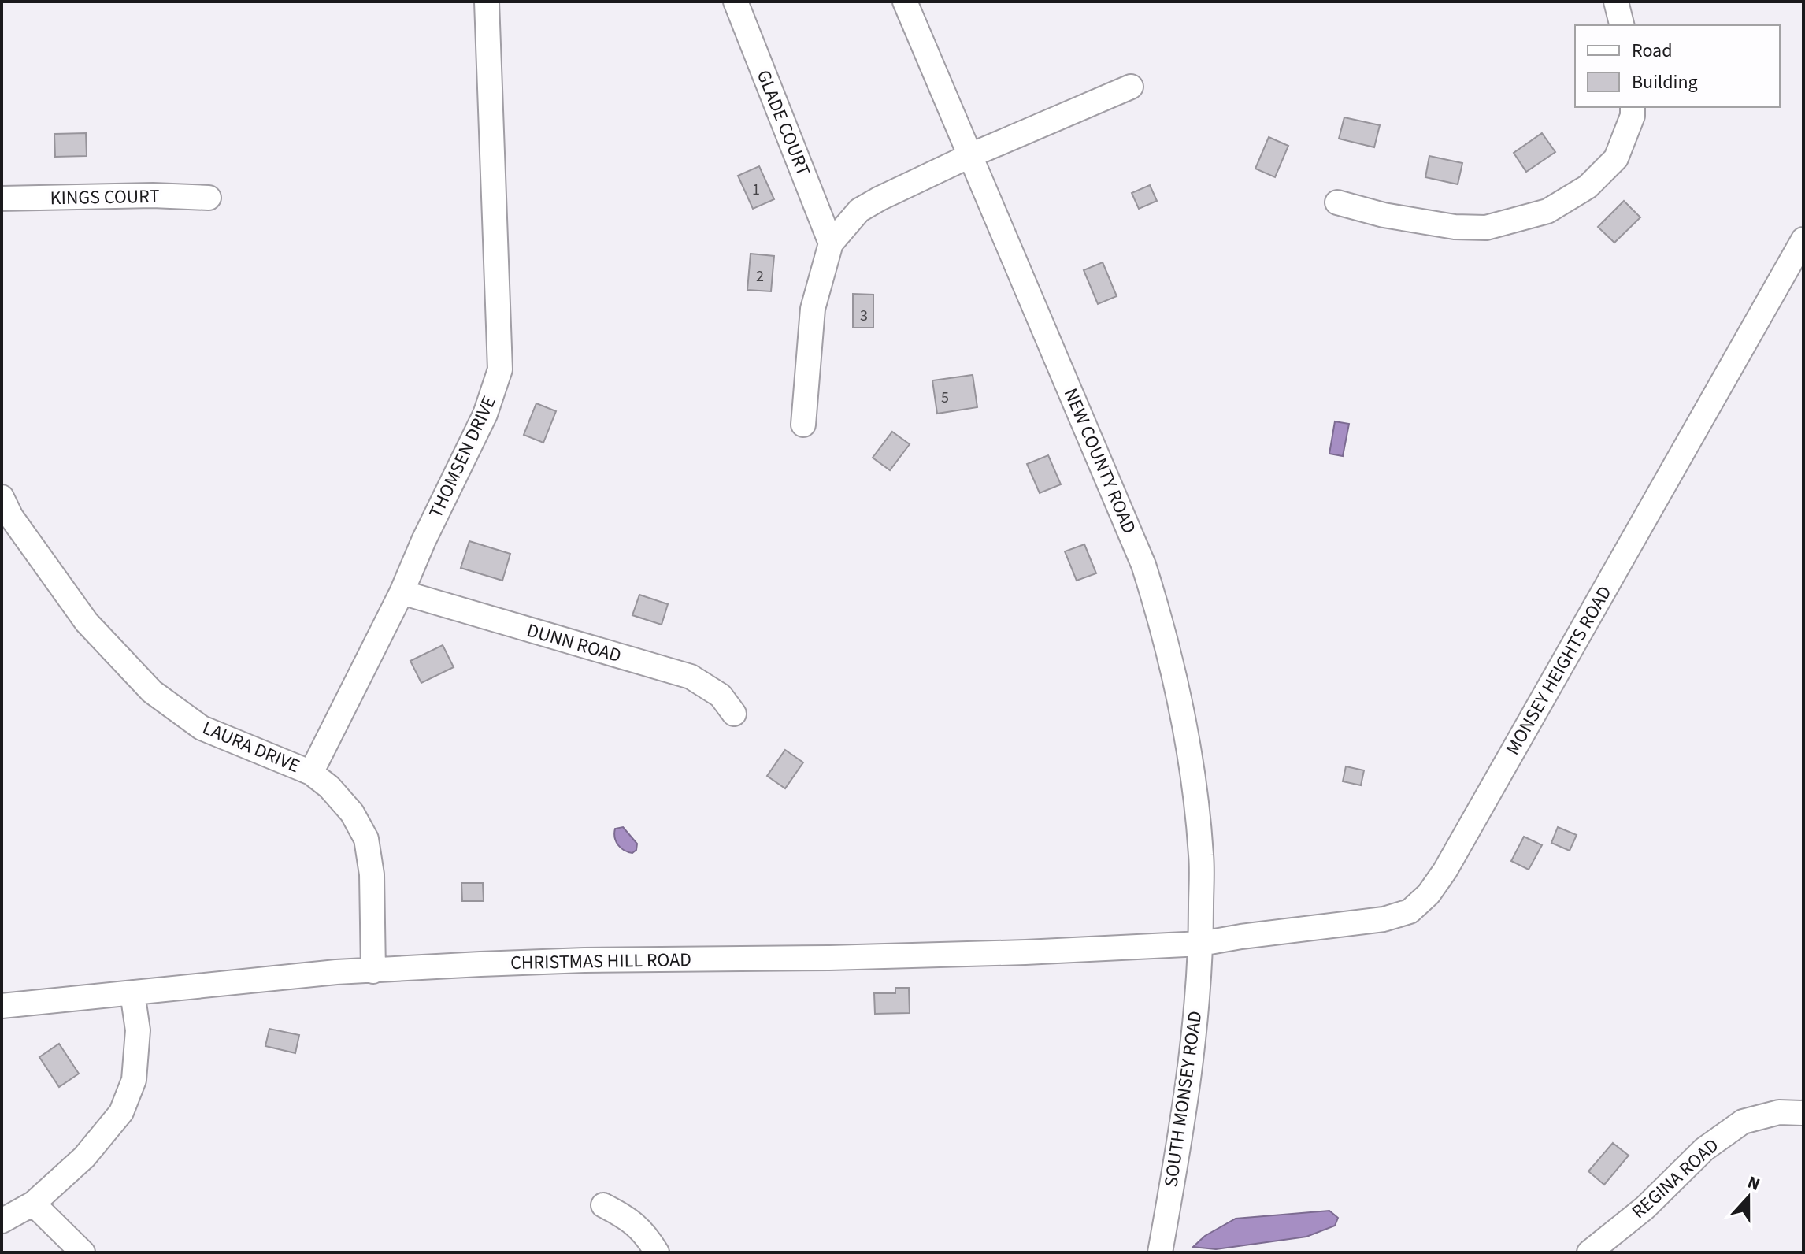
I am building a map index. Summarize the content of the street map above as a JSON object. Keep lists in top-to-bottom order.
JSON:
{
  "streets": {
    "street": [
      "GLADE COURT",
      "KINGS COURT",
      "THOMSEN DRIVE",
      "NEW COUNTY ROAD",
      "DUNN ROAD",
      "MONSEY HEIGHTS ROAD",
      "LAURA DRIVE",
      "CHRISTMAS HILL ROAD",
      "SOUTH MONSEY ROAD",
      "REGINA ROAD"
    ]
  },
  "crossings": [
    ["THOMSEN DRIVE", "DUNN ROAD"],
    ["THOMSEN DRIVE", "LAURA DRIVE"],
    ["NEW COUNTY ROAD", "MONSEY HEIGHTS ROAD"],
    ["NEW COUNTY ROAD", "CHRISTMAS HILL ROAD"],
    ["NEW COUNTY ROAD", "SOUTH MONSEY ROAD"],
    ["MONSEY HEIGHTS ROAD", "CHRISTMAS HILL ROAD"],
    ["MONSEY HEIGHTS ROAD", "SOUTH MONSEY ROAD"],
    ["LAURA DRIVE", "CHRISTMAS HILL ROAD"],
    ["CHRISTMAS HILL ROAD", "SOUTH MONSEY ROAD"]
  ],
  "house_numbers": [
    "1",
    "2",
    "3",
    "5"
  ],
  "legend": ["Road", "Building"],
  "north": "top"
}
